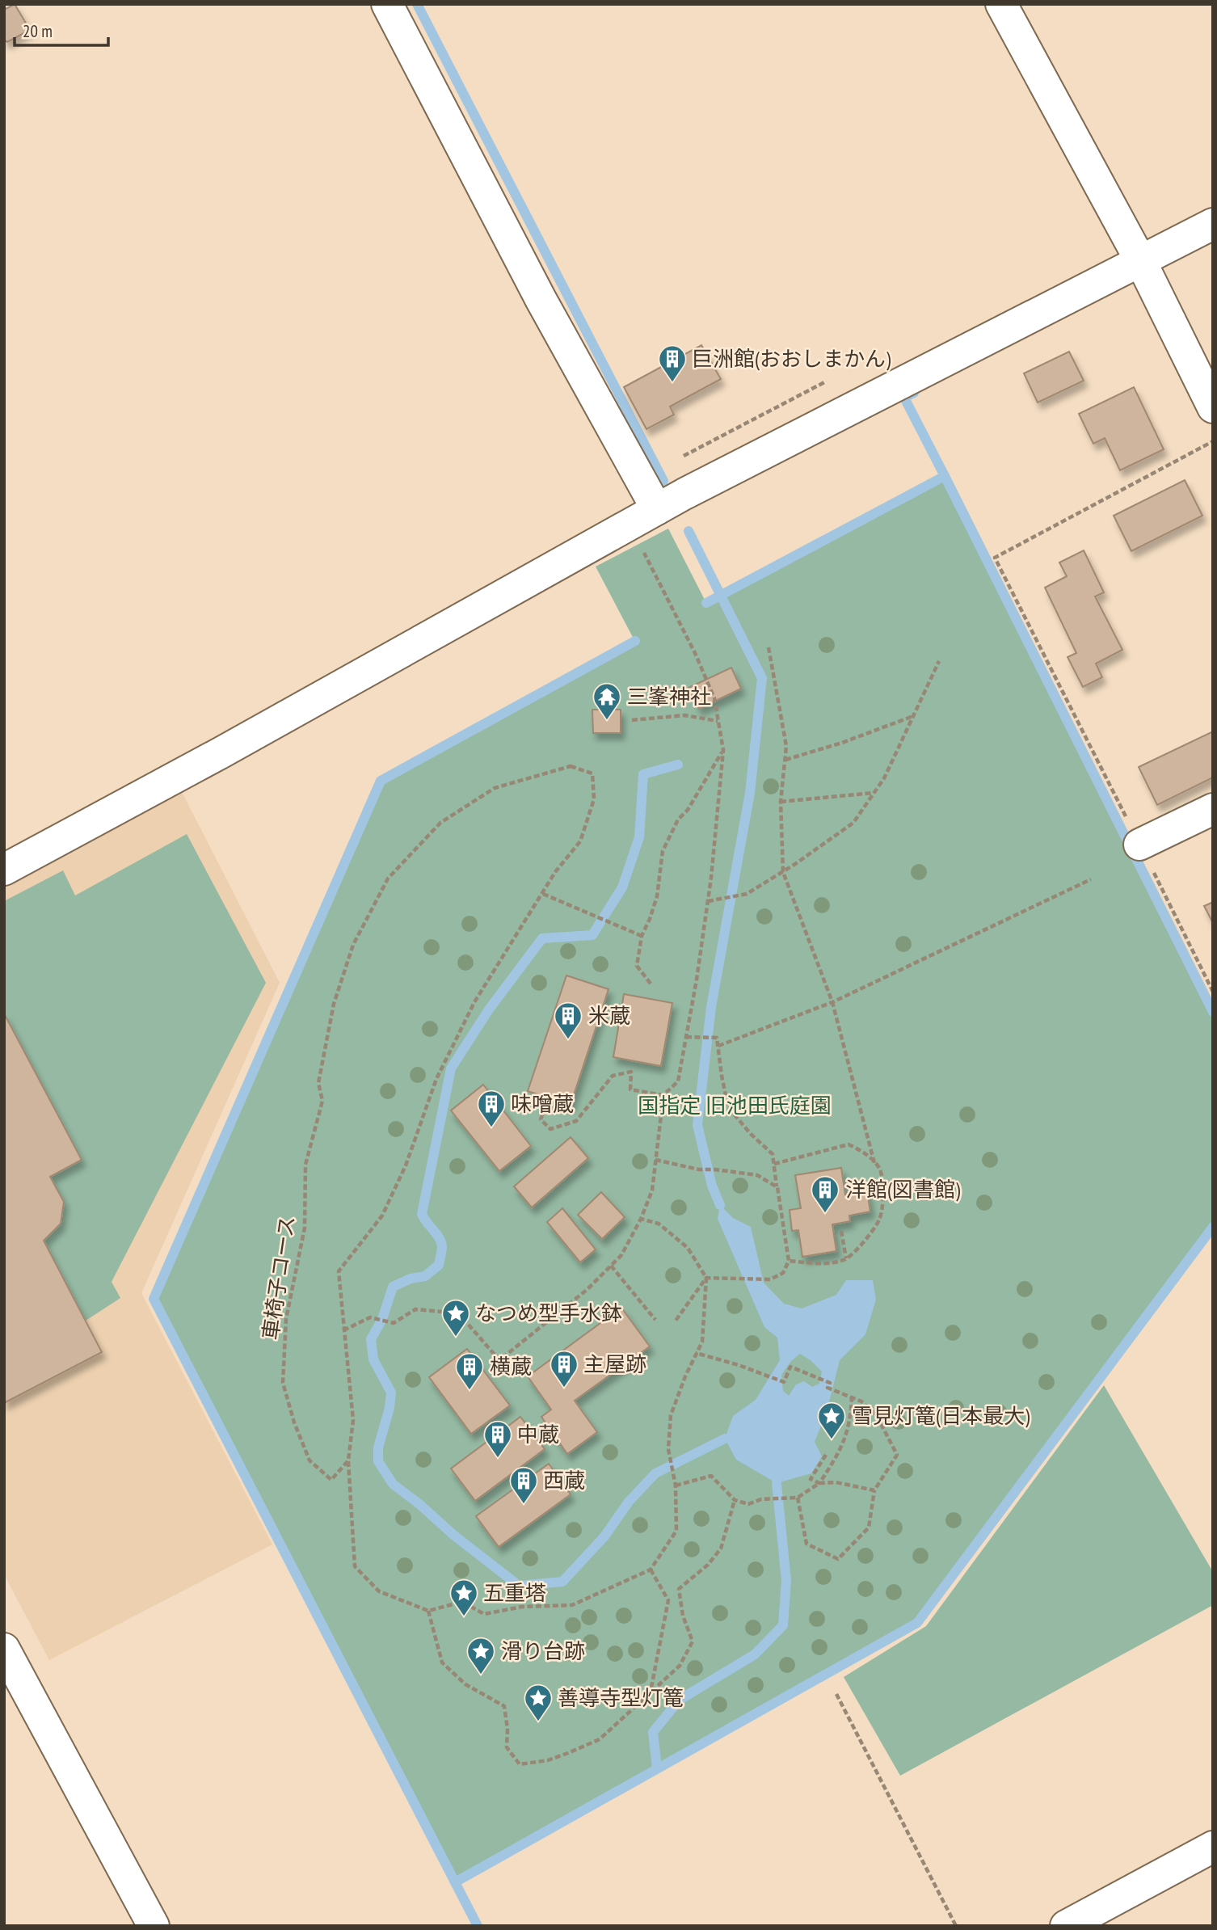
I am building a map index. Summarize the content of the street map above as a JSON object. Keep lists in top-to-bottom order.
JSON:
{
  "streets": {
    "path": ["車椅子コース"]
  },
  "parks": ["国指定 旧池田氏庭園"],
  "places": {
    "building": [
      "巨洲館(おおしまかん)",
      "米蔵",
      "味噌蔵",
      "洋館(図書館)",
      "主屋跡",
      "横蔵",
      "中蔵",
      "西蔵"
    ],
    "temple": ["三峯神社"],
    "place": [
      "なつめ型手水鉢",
      "雪見灯篭(日本最大)",
      "五重塔",
      "滑り台跡",
      "善導寺型灯篭"
    ]
  },
  "scale_bar": "20 m"
}
